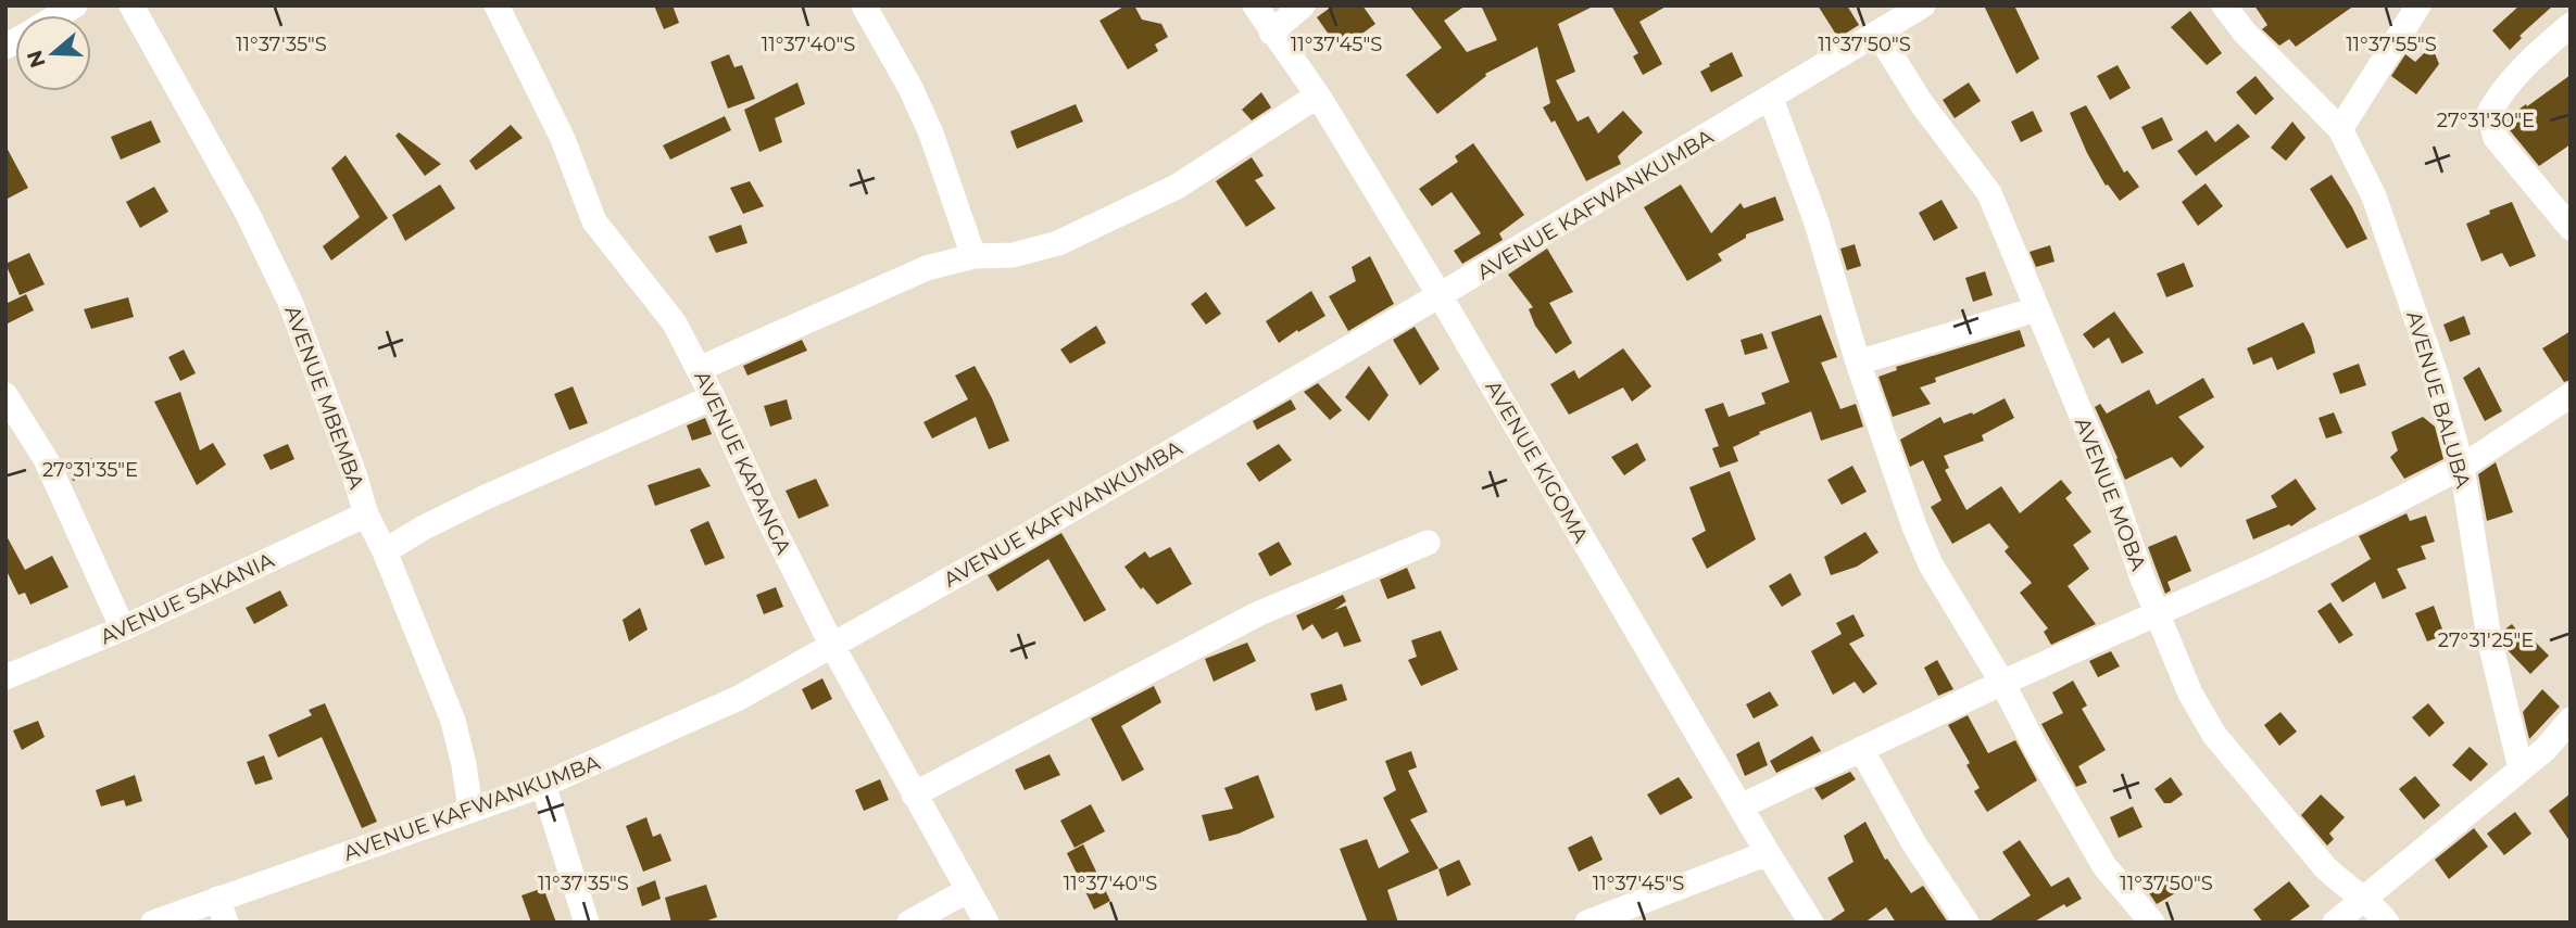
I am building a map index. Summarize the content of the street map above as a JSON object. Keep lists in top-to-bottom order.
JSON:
{
  "streets": {
    "street": [
      "AVENUE KAFWANKUMBA",
      "AVENUE MBEMBA",
      "AVENUE BALUBA",
      "AVENUE KIGOMA",
      "AVENUE KAPANGA",
      "AVENUE MOBA",
      "AVENUE SAKANIA"
    ]
  },
  "crossings": [
    ["AVENUE KAFWANKUMBA", "AVENUE MBEMBA"],
    ["AVENUE KAFWANKUMBA", "AVENUE KIGOMA"],
    ["AVENUE KAFWANKUMBA", "AVENUE KAPANGA"],
    ["AVENUE KAFWANKUMBA", "AVENUE MOBA"],
    ["AVENUE MBEMBA", "AVENUE SAKANIA"]
  ],
  "north": "left",
  "coordinates": [
    "11°37'35\"S",
    "11°37'40\"S",
    "11°37'45\"S",
    "11°37'50\"S",
    "11°37'55\"S",
    "27°31'30\"E",
    "27°31'35\"E",
    "27°31'25\"E"
  ]
}
